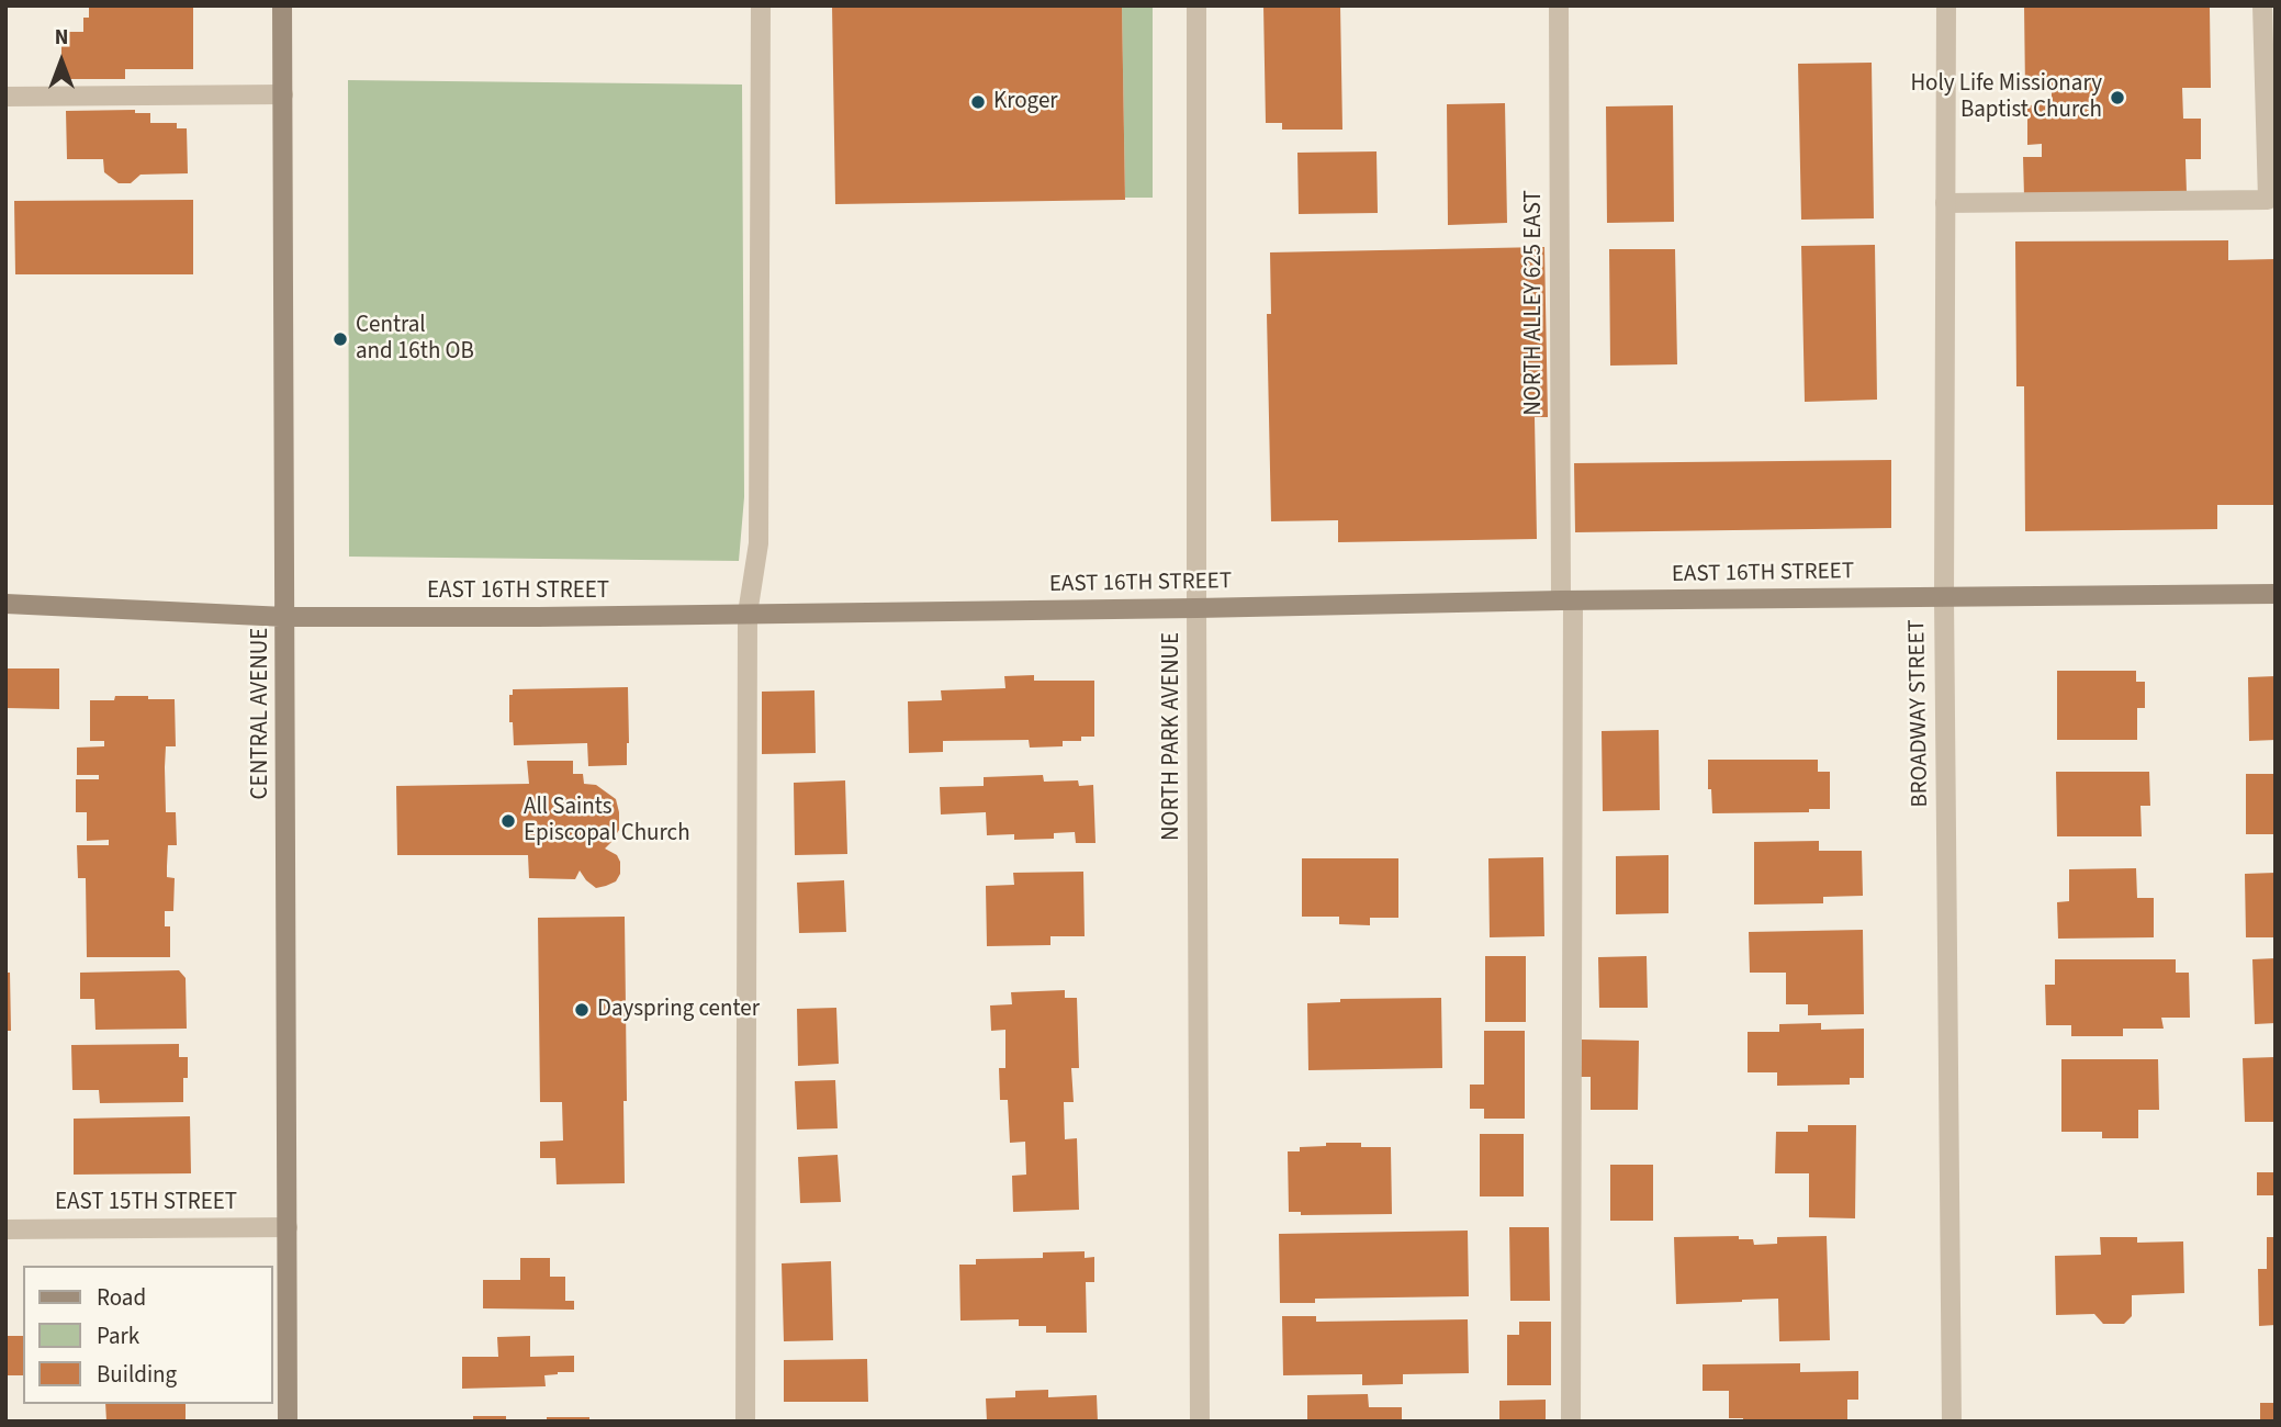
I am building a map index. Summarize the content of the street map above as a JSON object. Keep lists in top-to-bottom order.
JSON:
{
  "streets": {
    "main road": ["EAST 16TH STREET", "CENTRAL AVENUE"],
    "street": [
      "NORTH ALLEY 625 EAST",
      "BROADWAY STREET",
      "NORTH PARK AVENUE",
      "EAST 15TH STREET"
    ]
  },
  "crossings": [
    ["NORTH ALLEY 625 EAST", "EAST 16TH STREET"],
    ["EAST 16TH STREET", "CENTRAL AVENUE"],
    ["EAST 16TH STREET", "BROADWAY STREET"],
    ["EAST 16TH STREET", "NORTH PARK AVENUE"],
    ["CENTRAL AVENUE", "EAST 15TH STREET"]
  ],
  "places": [
    "Holy Life Missionary Baptist Church",
    "Kroger",
    "Central and 16th OB",
    "All Saints Episcopal Church",
    "Dayspring center"
  ],
  "legend": ["Road", "Park", "Building"],
  "north": "top"
}
